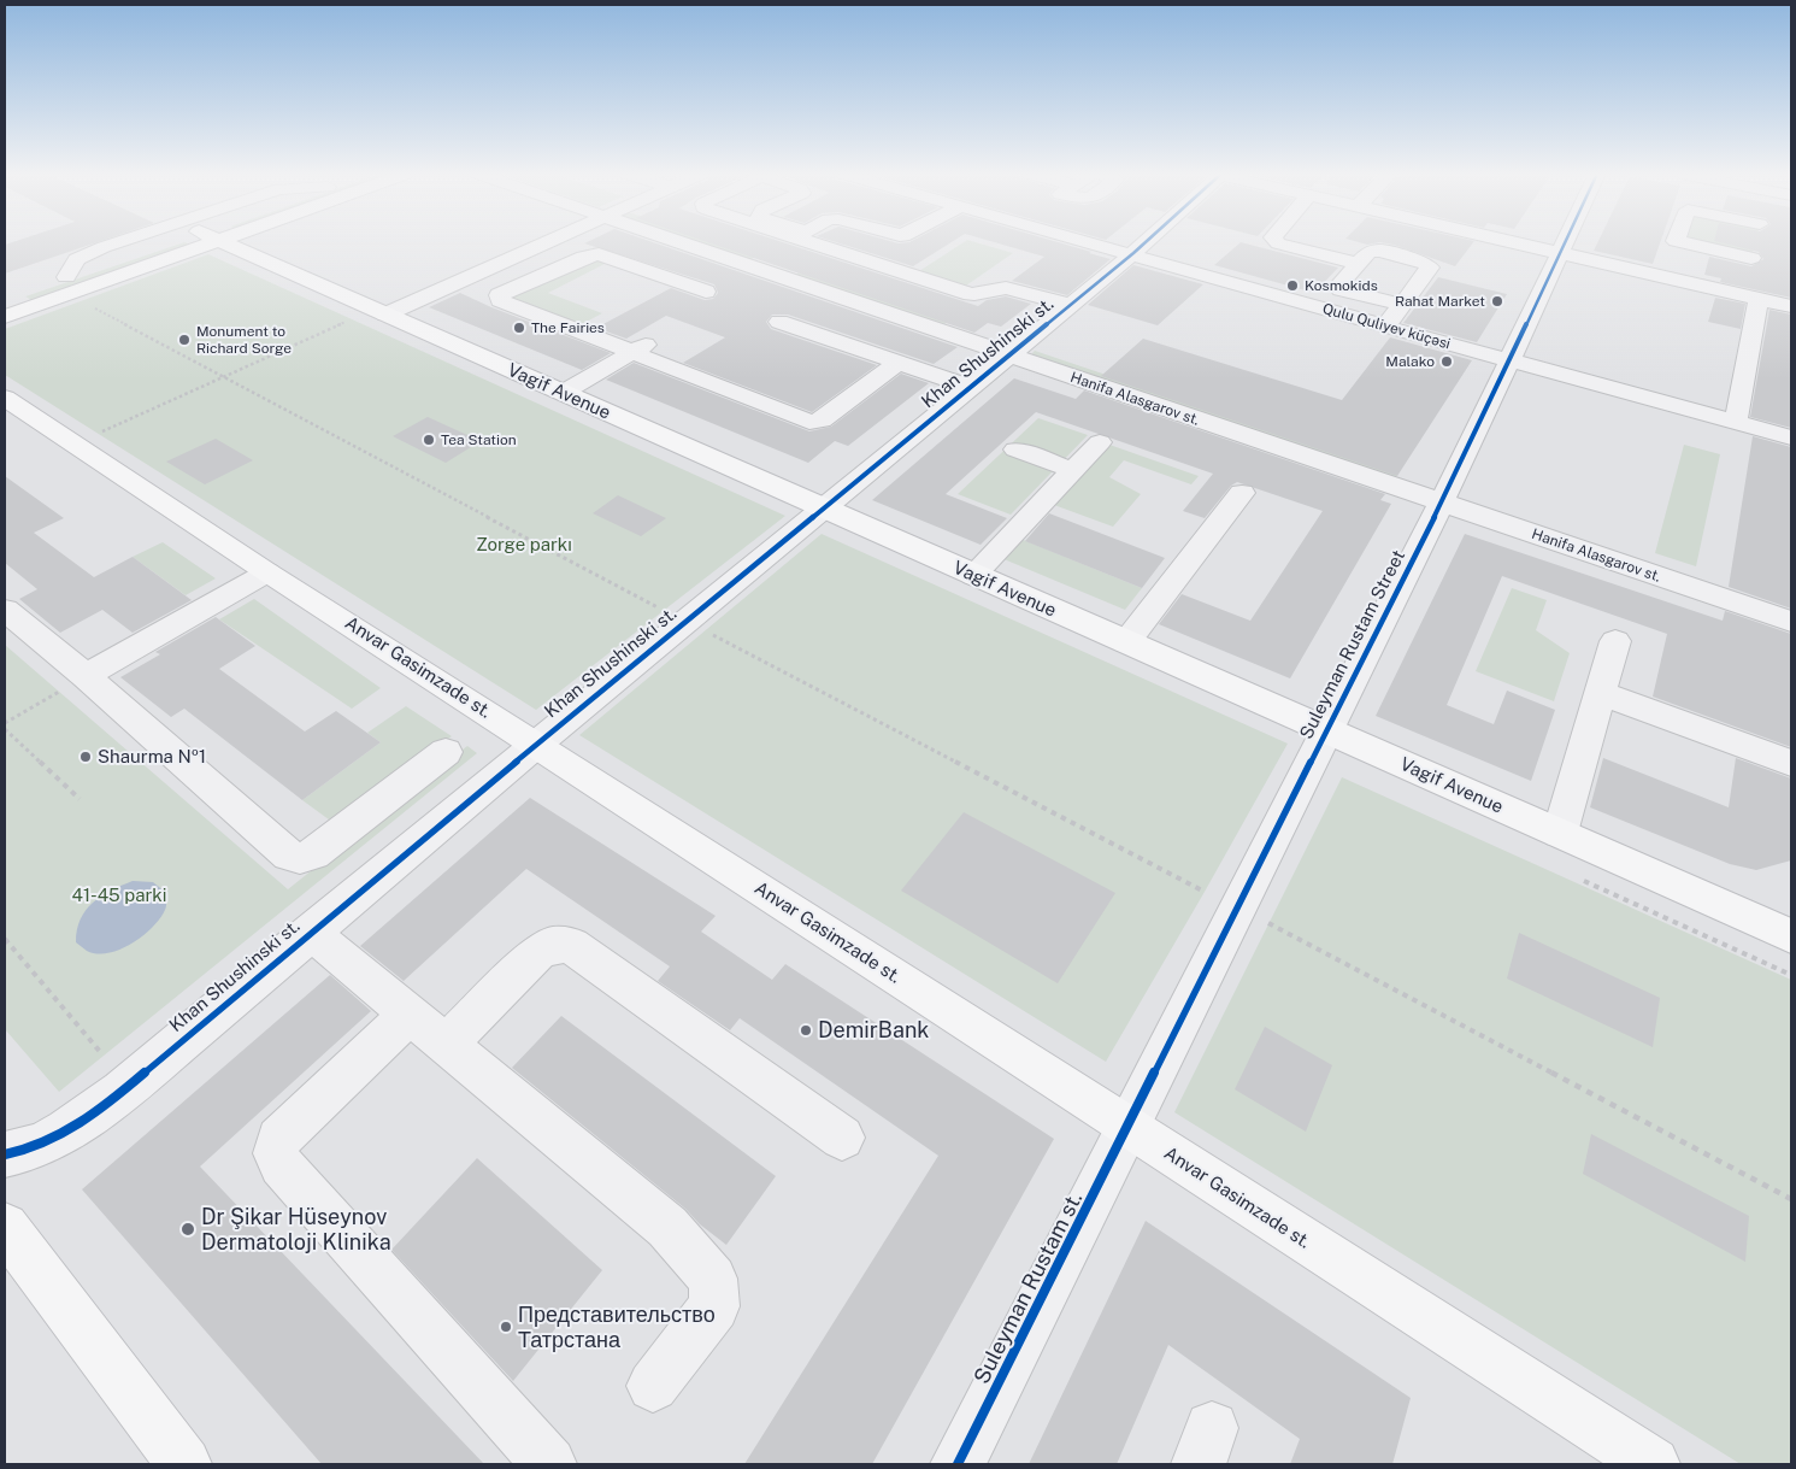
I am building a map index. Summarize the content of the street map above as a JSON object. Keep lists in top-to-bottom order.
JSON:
{
  "streets": {
    "main road": ["Vagif Avenue", "Anvar Gasimzade st."],
    "street": [
      "Qulu Quliyev küçəsi",
      "Khan Shushinski st.",
      "Hanifa Alasgarov st.",
      "Suleyman Rustam Street",
      "Suleyman Rustam st."
    ]
  },
  "crossings": [
    ["Qulu Quliyev küçəsi", "Khan Shushinski st."],
    ["Qulu Quliyev küçəsi", "Suleyman Rustam Street"],
    ["Khan Shushinski st.", "Vagif Avenue"],
    ["Khan Shushinski st.", "Hanifa Alasgarov st."],
    ["Khan Shushinski st.", "Anvar Gasimzade st."],
    ["Vagif Avenue", "Suleyman Rustam Street"],
    ["Hanifa Alasgarov st.", "Suleyman Rustam Street"],
    ["Suleyman Rustam Street", "Anvar Gasimzade st."],
    ["Suleyman Rustam Street", "Suleyman Rustam st."],
    ["Anvar Gasimzade st.", "Suleyman Rustam st."]
  ],
  "parks": ["Zorge parkı", "41-45 parki"],
  "places": [
    "Kosmokids",
    "Rahat Market",
    "The Fairies",
    "Monument to Richard Sorge",
    "Malako",
    "Tea Station",
    "Shaurma №1",
    "DemirBank",
    "Dr Şikar Hüseynov Dermatoloji Klinika",
    "Представительство Татрстана"
  ]
}
